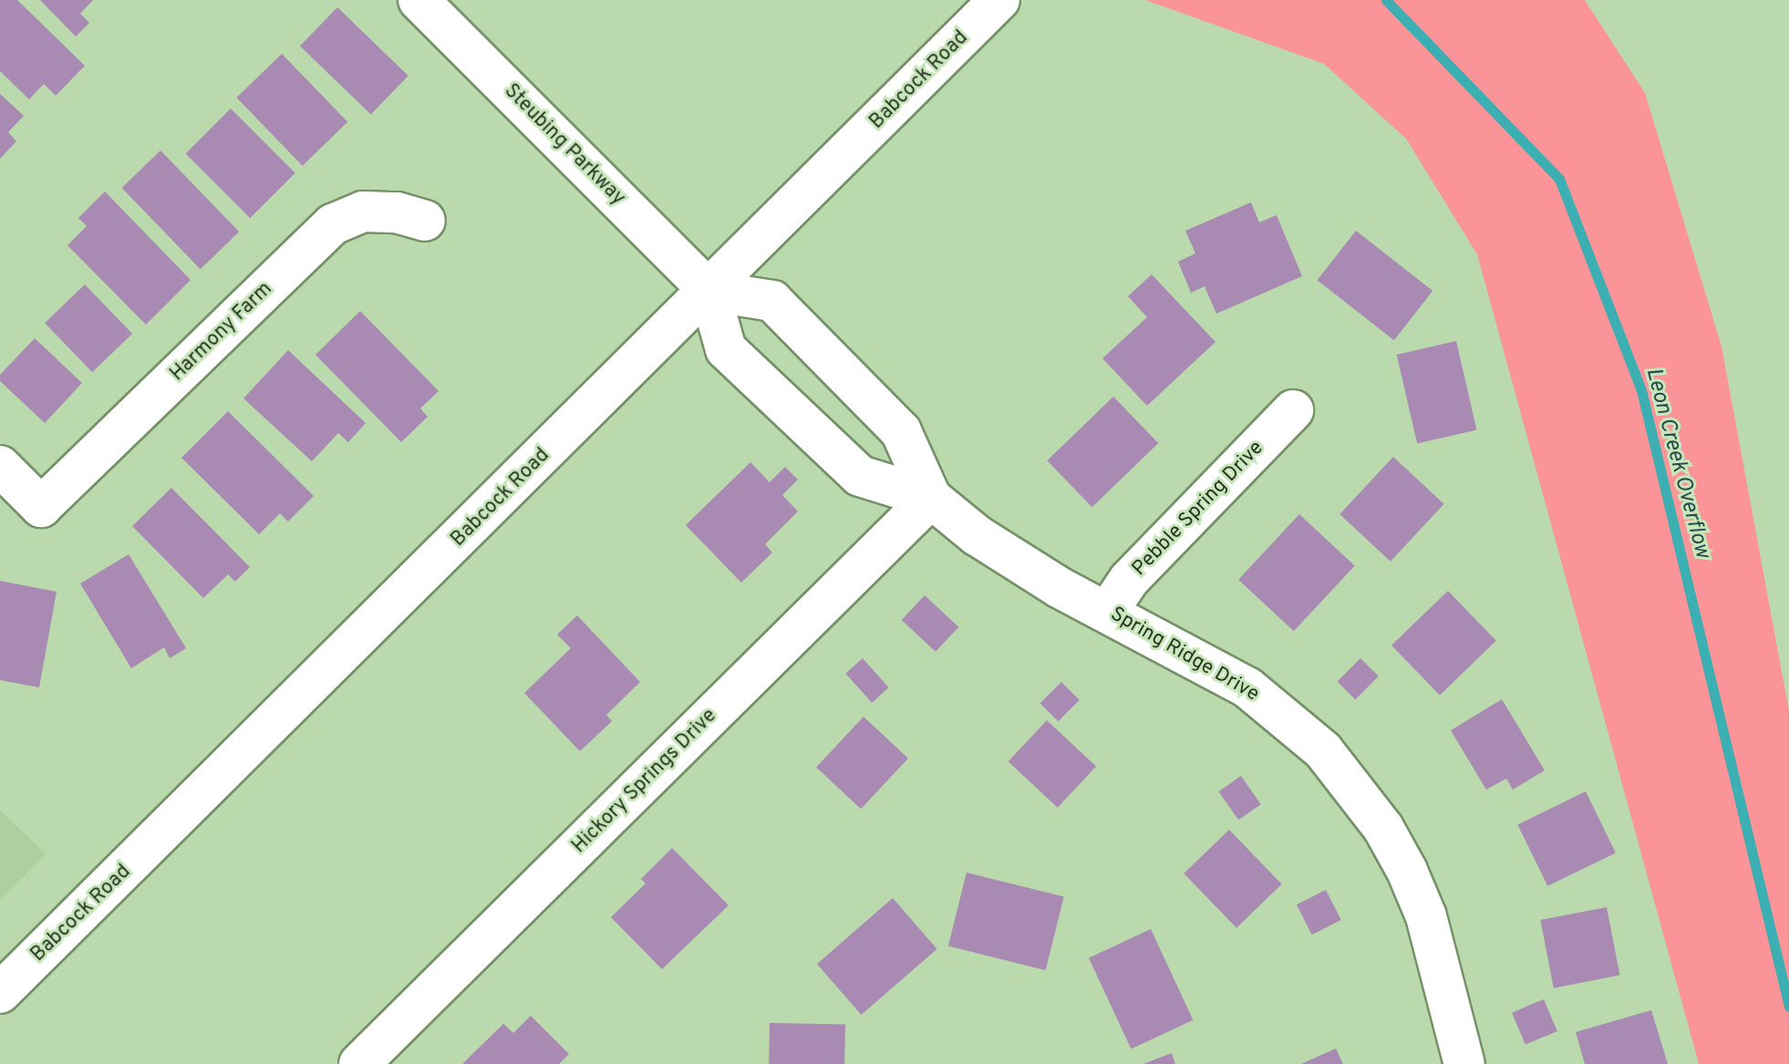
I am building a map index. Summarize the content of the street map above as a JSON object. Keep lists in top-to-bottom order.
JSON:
{
  "streets": {
    "street": [
      "Babcock Road",
      "Steubing Parkway",
      "Harmony Farm",
      "Pebble Spring Drive",
      "Spring Ridge Drive",
      "Hickory Springs Drive"
    ]
  },
  "crossings": [
    ["Babcock Road", "Steubing Parkway"],
    ["Babcock Road", "Spring Ridge Drive"],
    ["Steubing Parkway", "Spring Ridge Drive"],
    ["Pebble Spring Drive", "Spring Ridge Drive"],
    ["Spring Ridge Drive", "Hickory Springs Drive"]
  ],
  "water": ["Leon Creek Overflow"]
}
